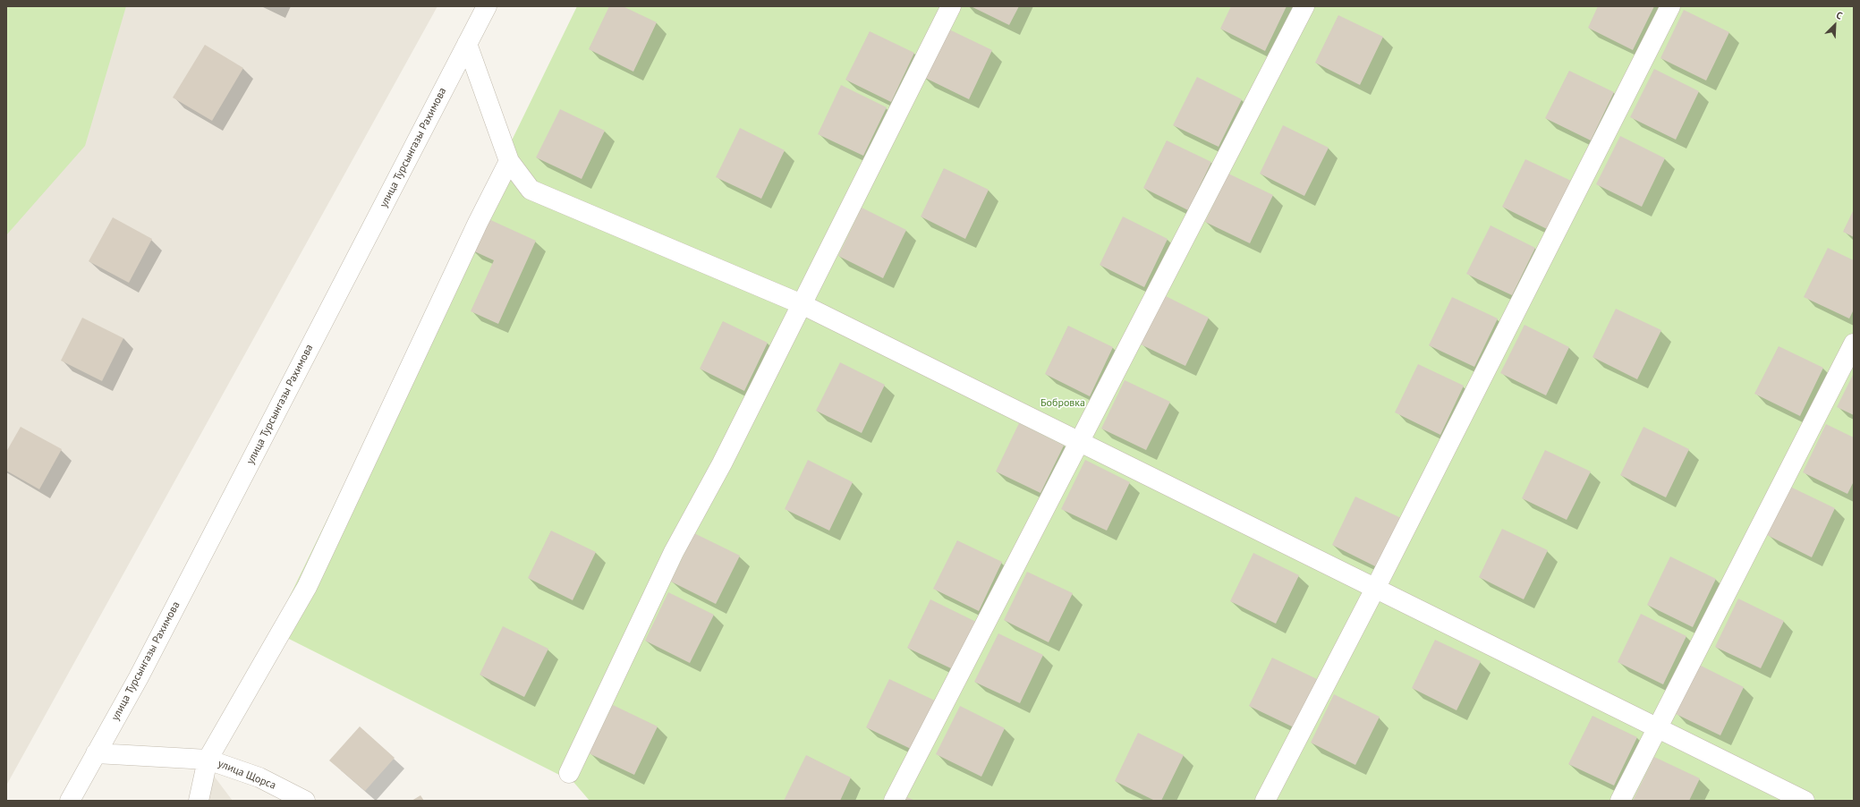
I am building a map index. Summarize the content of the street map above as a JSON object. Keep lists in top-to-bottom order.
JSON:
{
  "streets": {
    "street": ["улица Турсынгазы Рахимова", "улица Щорса"]
  },
  "parks": ["Бобровка"],
  "north": "top right"
}
